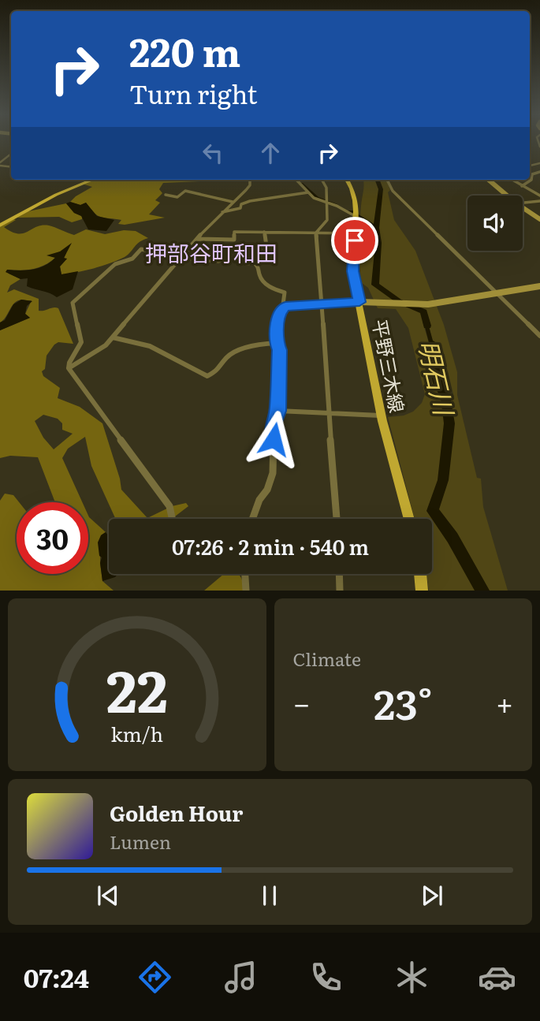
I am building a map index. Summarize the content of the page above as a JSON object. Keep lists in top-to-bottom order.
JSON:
{
  "streets": {
    "main road": ["平野三木線"]
  },
  "districts": ["押部谷町和田"],
  "water": ["明石川"],
  "page": {
    "turn": ["220 m", "Turn right"],
    "limit": "30",
    "trip": "07:26 · 2 min · 540 m",
    "tile": "Climate",
    "heat": ["−", "23°", "+"],
    "song": ["Golden Hour", "Lumen"],
    "tabs": "07:24",
    "gauge": ["22", "km/h"]
  }
}
